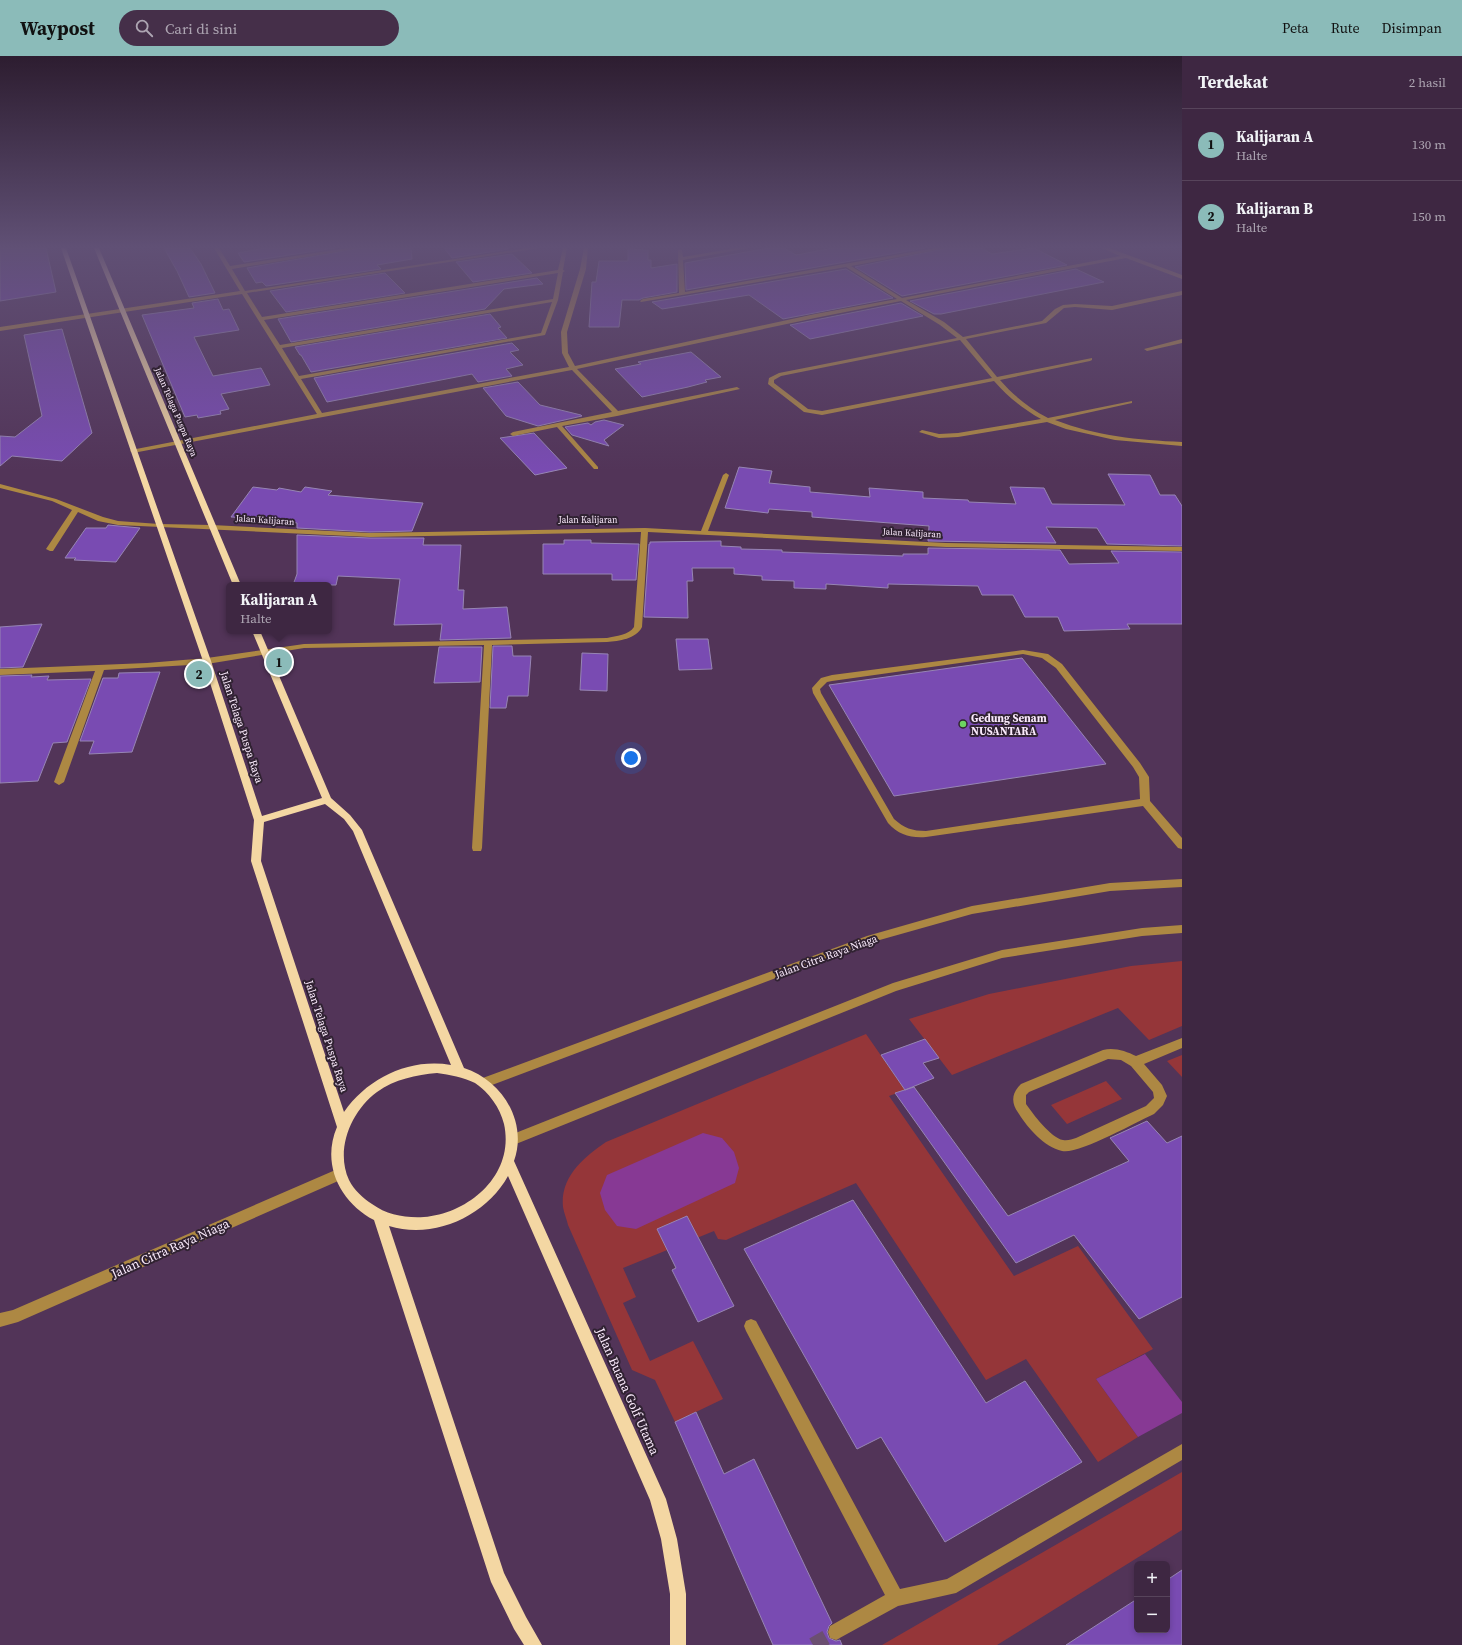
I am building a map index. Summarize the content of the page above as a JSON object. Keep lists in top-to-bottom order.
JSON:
{
  "streets": {
    "main road": ["Jalan Telaga Puspa Raya", "Jalan Buana Golf Utama"],
    "street": ["Jalan Kalijaran", "Jalan Citra Raya Niaga"]
  },
  "crossings": [
    ["Jalan Telaga Puspa Raya", "Jalan Kalijaran"]
  ],
  "places": ["Gedung Senam NUSANTARA"],
  "page": {
    "header": "Waypost",
    "search": "Cari di sini",
    "nav": ["Peta", "Rute", "Disimpan"],
    "heading": ["Terdekat", "2 hasil"],
    "list": [
      {
        "mark": "1",
        "name": "Kalijaran A",
        "note": "Halte",
        "value": "130 m"
      },
      {
        "mark": "2",
        "name": "Kalijaran B",
        "note": "Halte",
        "value": "150 m"
      }
    ],
    "popup": ["Kalijaran A", "Halte"],
    "pins": ["1", "2"],
    "map_buttons": ["+", "−"]
  }
}
